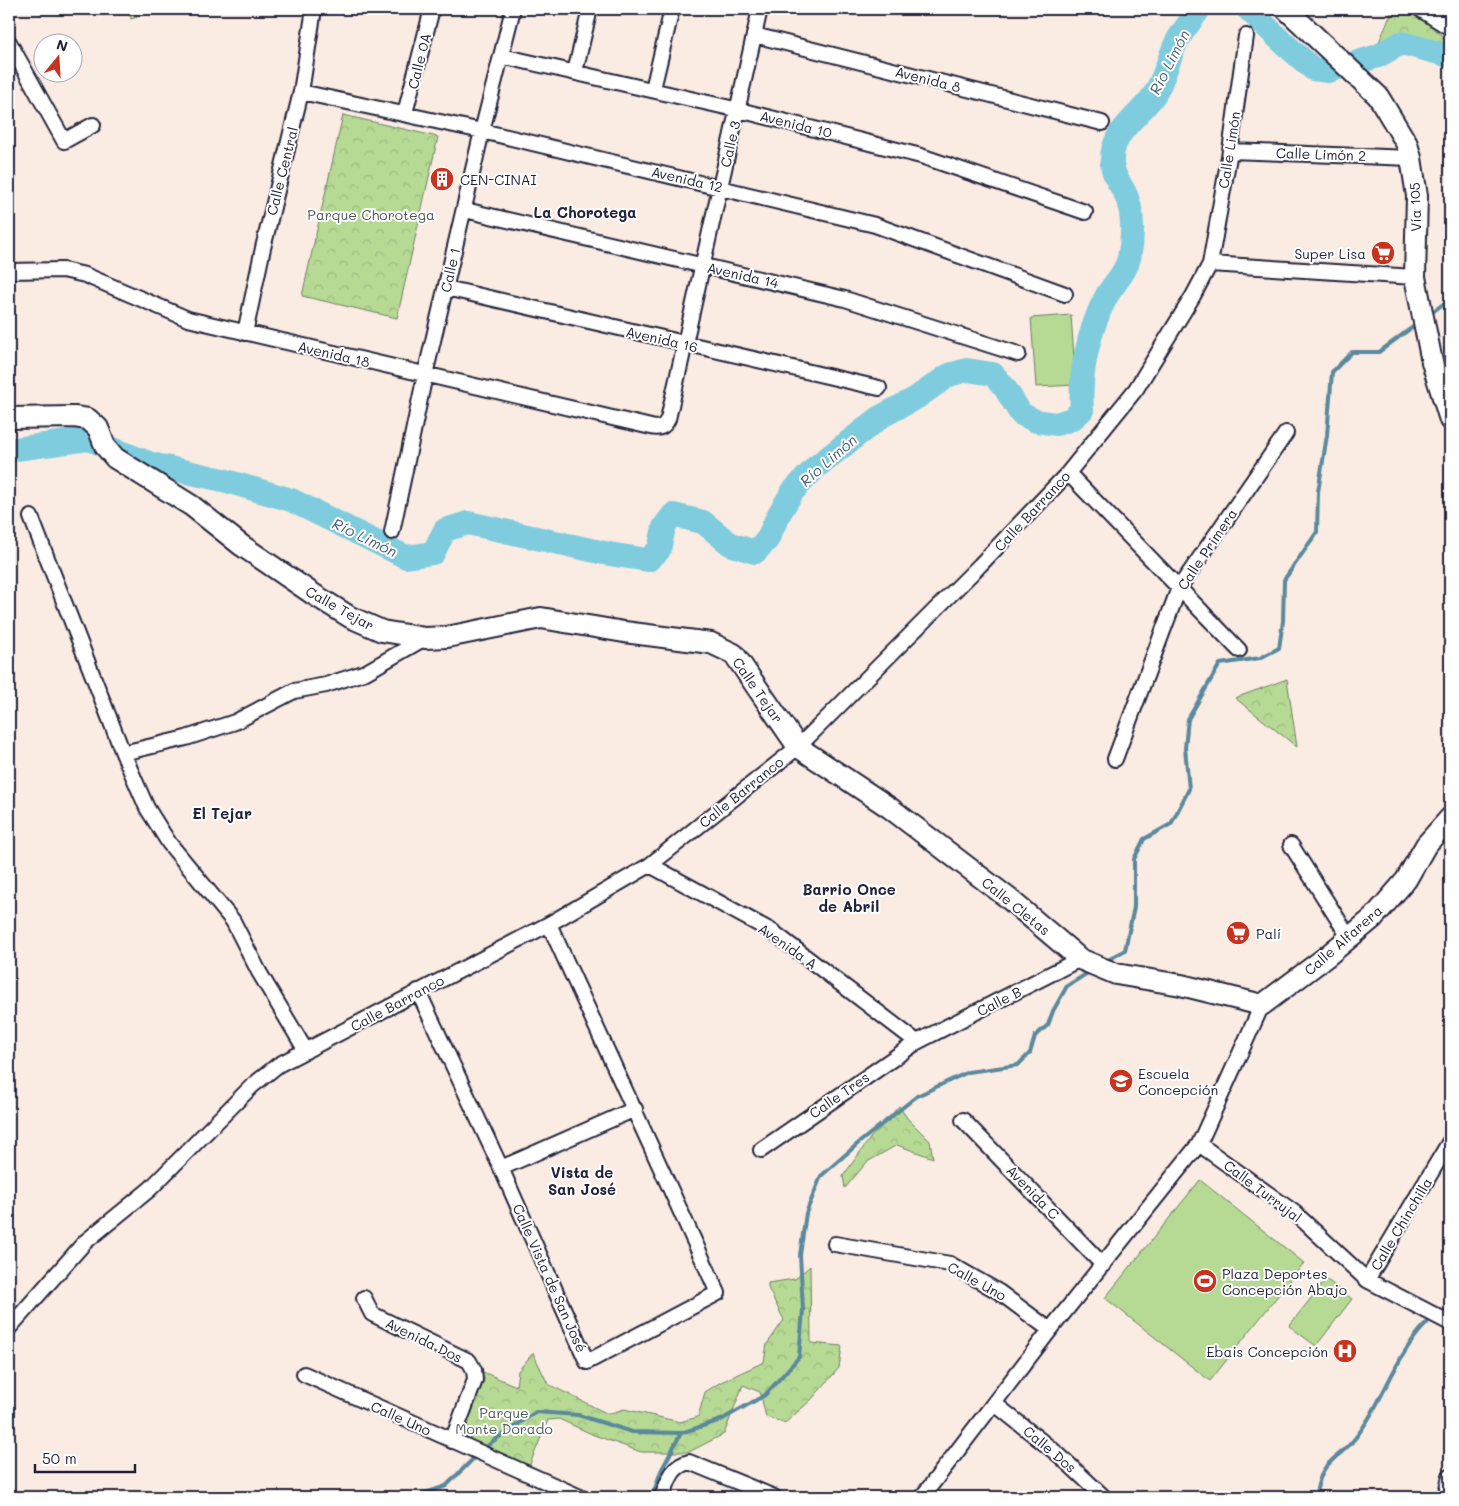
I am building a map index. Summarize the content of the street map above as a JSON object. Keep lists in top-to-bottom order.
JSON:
{
  "streets": {
    "street": [
      "Calle 0A",
      "Avenida 8",
      "Avenida 10",
      "Calle 3",
      "Calle Limón",
      "Calle Limón 2",
      "Calle Central",
      "Avenida 12",
      "Vía 105",
      "Calle 1",
      "Avenida 14",
      "Avenida 16",
      "Avenida 18",
      "Calle Barranco",
      "Calle Primera",
      "Calle Tejar",
      "Calle Cletas",
      "Calle Alfarera",
      "Avenida A",
      "Calle B",
      "Calle Tres",
      "Calle Turrujal",
      "Avenida C",
      "Calle Chinchilla",
      "Calle Vista de San José",
      "Calle Uno",
      "Avenida Dos",
      "Calle Dos"
    ]
  },
  "crossings": [
    ["Calle 0A", "Avenida 12"],
    ["Avenida 8", "Calle 3"],
    ["Avenida 10", "Calle 3"],
    ["Avenida 10", "Calle 1"],
    ["Calle 3", "Avenida 12"],
    ["Calle 3", "Avenida 14"],
    ["Calle 3", "Avenida 16"],
    ["Calle 3", "Avenida 18"],
    ["Calle Limón", "Calle Limón 2"],
    ["Calle Limón", "Calle Barranco"],
    ["Calle Limón 2", "Vía 105"],
    ["Calle Central", "Avenida 12"],
    ["Calle Central", "Avenida 18"],
    ["Avenida 12", "Calle 1"],
    ["Calle 1", "Avenida 14"],
    ["Calle 1", "Avenida 16"],
    ["Calle 1", "Avenida 18"],
    ["Calle Barranco", "Calle Tejar"],
    ["Calle Barranco", "Calle Cletas"],
    ["Calle Barranco", "Avenida A"],
    ["Calle Barranco", "Calle Vista de San José"],
    ["Calle Tejar", "Calle Cletas"],
    ["Calle Cletas", "Calle Alfarera"],
    ["Calle Cletas", "Calle B"],
    ["Avenida A", "Calle B"],
    ["Avenida A", "Calle Tres"],
    ["Calle B", "Calle Tres"],
    ["Calle Turrujal", "Calle Chinchilla"],
    ["Calle Uno", "Avenida Dos"]
  ],
  "districts": [
    "La Chorotega",
    "El Tejar",
    "Barrio Once de Abril",
    "Vista de San José"
  ],
  "water": ["Río Limón"],
  "parks": ["Parque Chorotega", "Parque Monte Dorado"],
  "places": {
    "building": ["CEN-CINAI"],
    "supermarket": ["Super Lisa", "Palí"],
    "school or university": ["Escuela Concepción"],
    "sports": ["Plaza Deportes Concepción Abajo"],
    "hospital": ["Ebais Concepción"]
  },
  "scale_bar": "50 m",
  "north": "top"
}
